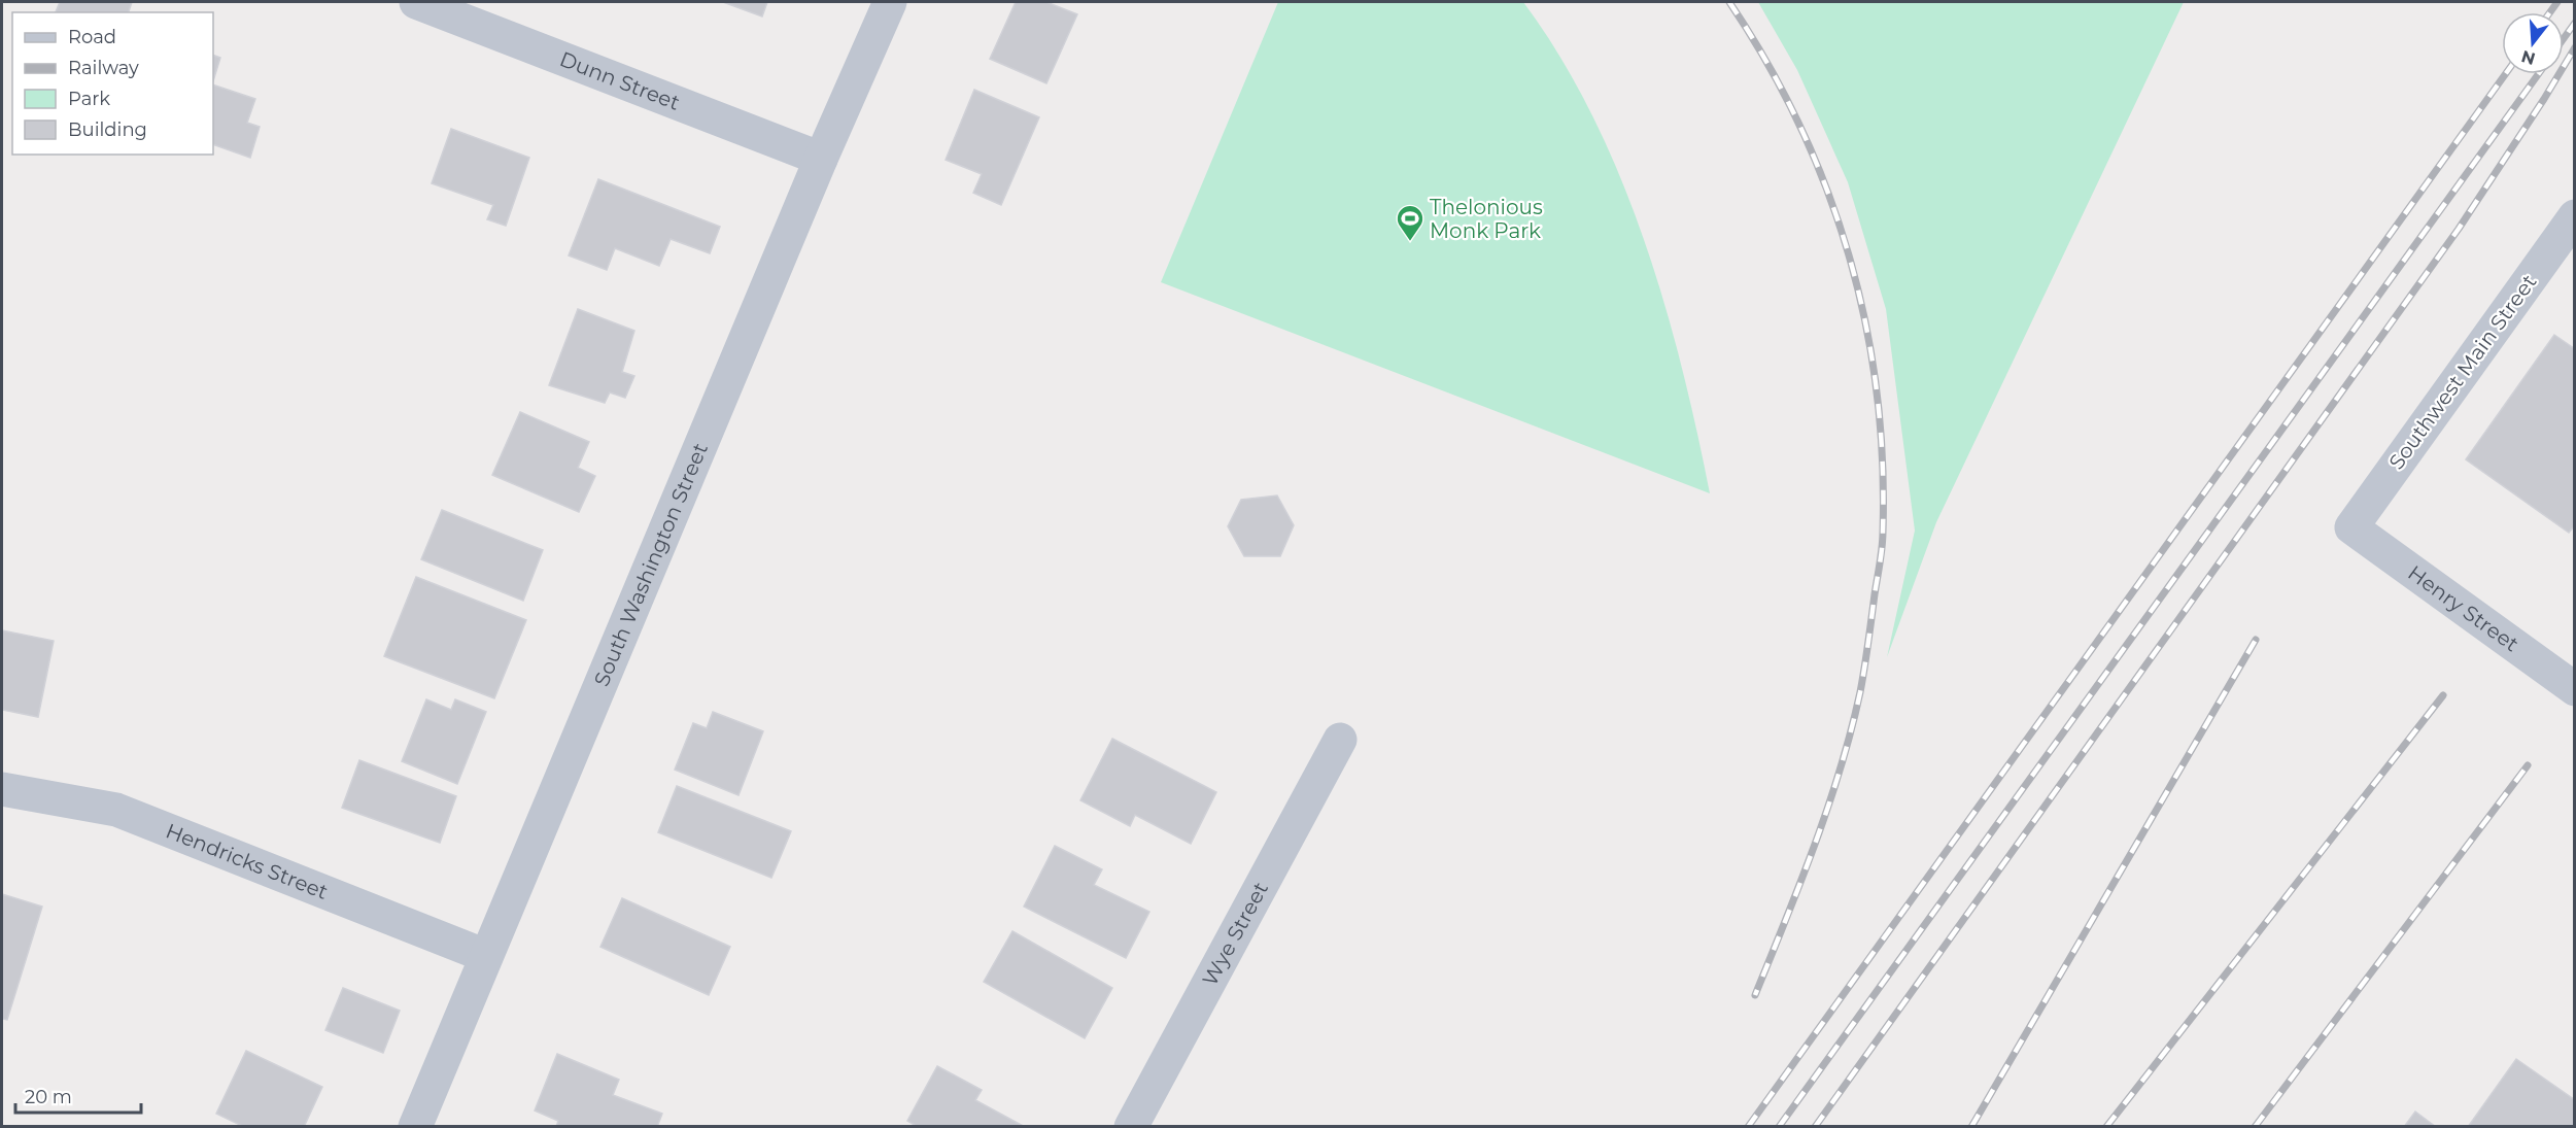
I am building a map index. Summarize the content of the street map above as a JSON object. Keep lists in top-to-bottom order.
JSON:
{
  "streets": {
    "street": [
      "Dunn Street",
      "Southwest Main Street",
      "South Washington Street",
      "Henry Street",
      "Hendricks Street",
      "Wye Street"
    ]
  },
  "crossings": [
    ["Dunn Street", "South Washington Street"],
    ["Southwest Main Street", "Henry Street"],
    ["South Washington Street", "Hendricks Street"]
  ],
  "places": {
    "sports": ["Thelonious Monk Park"]
  },
  "legend": [
    "Road",
    "Railway",
    "Park",
    "Building"
  ],
  "scale_bar": "20 m",
  "north": "bottom"
}
